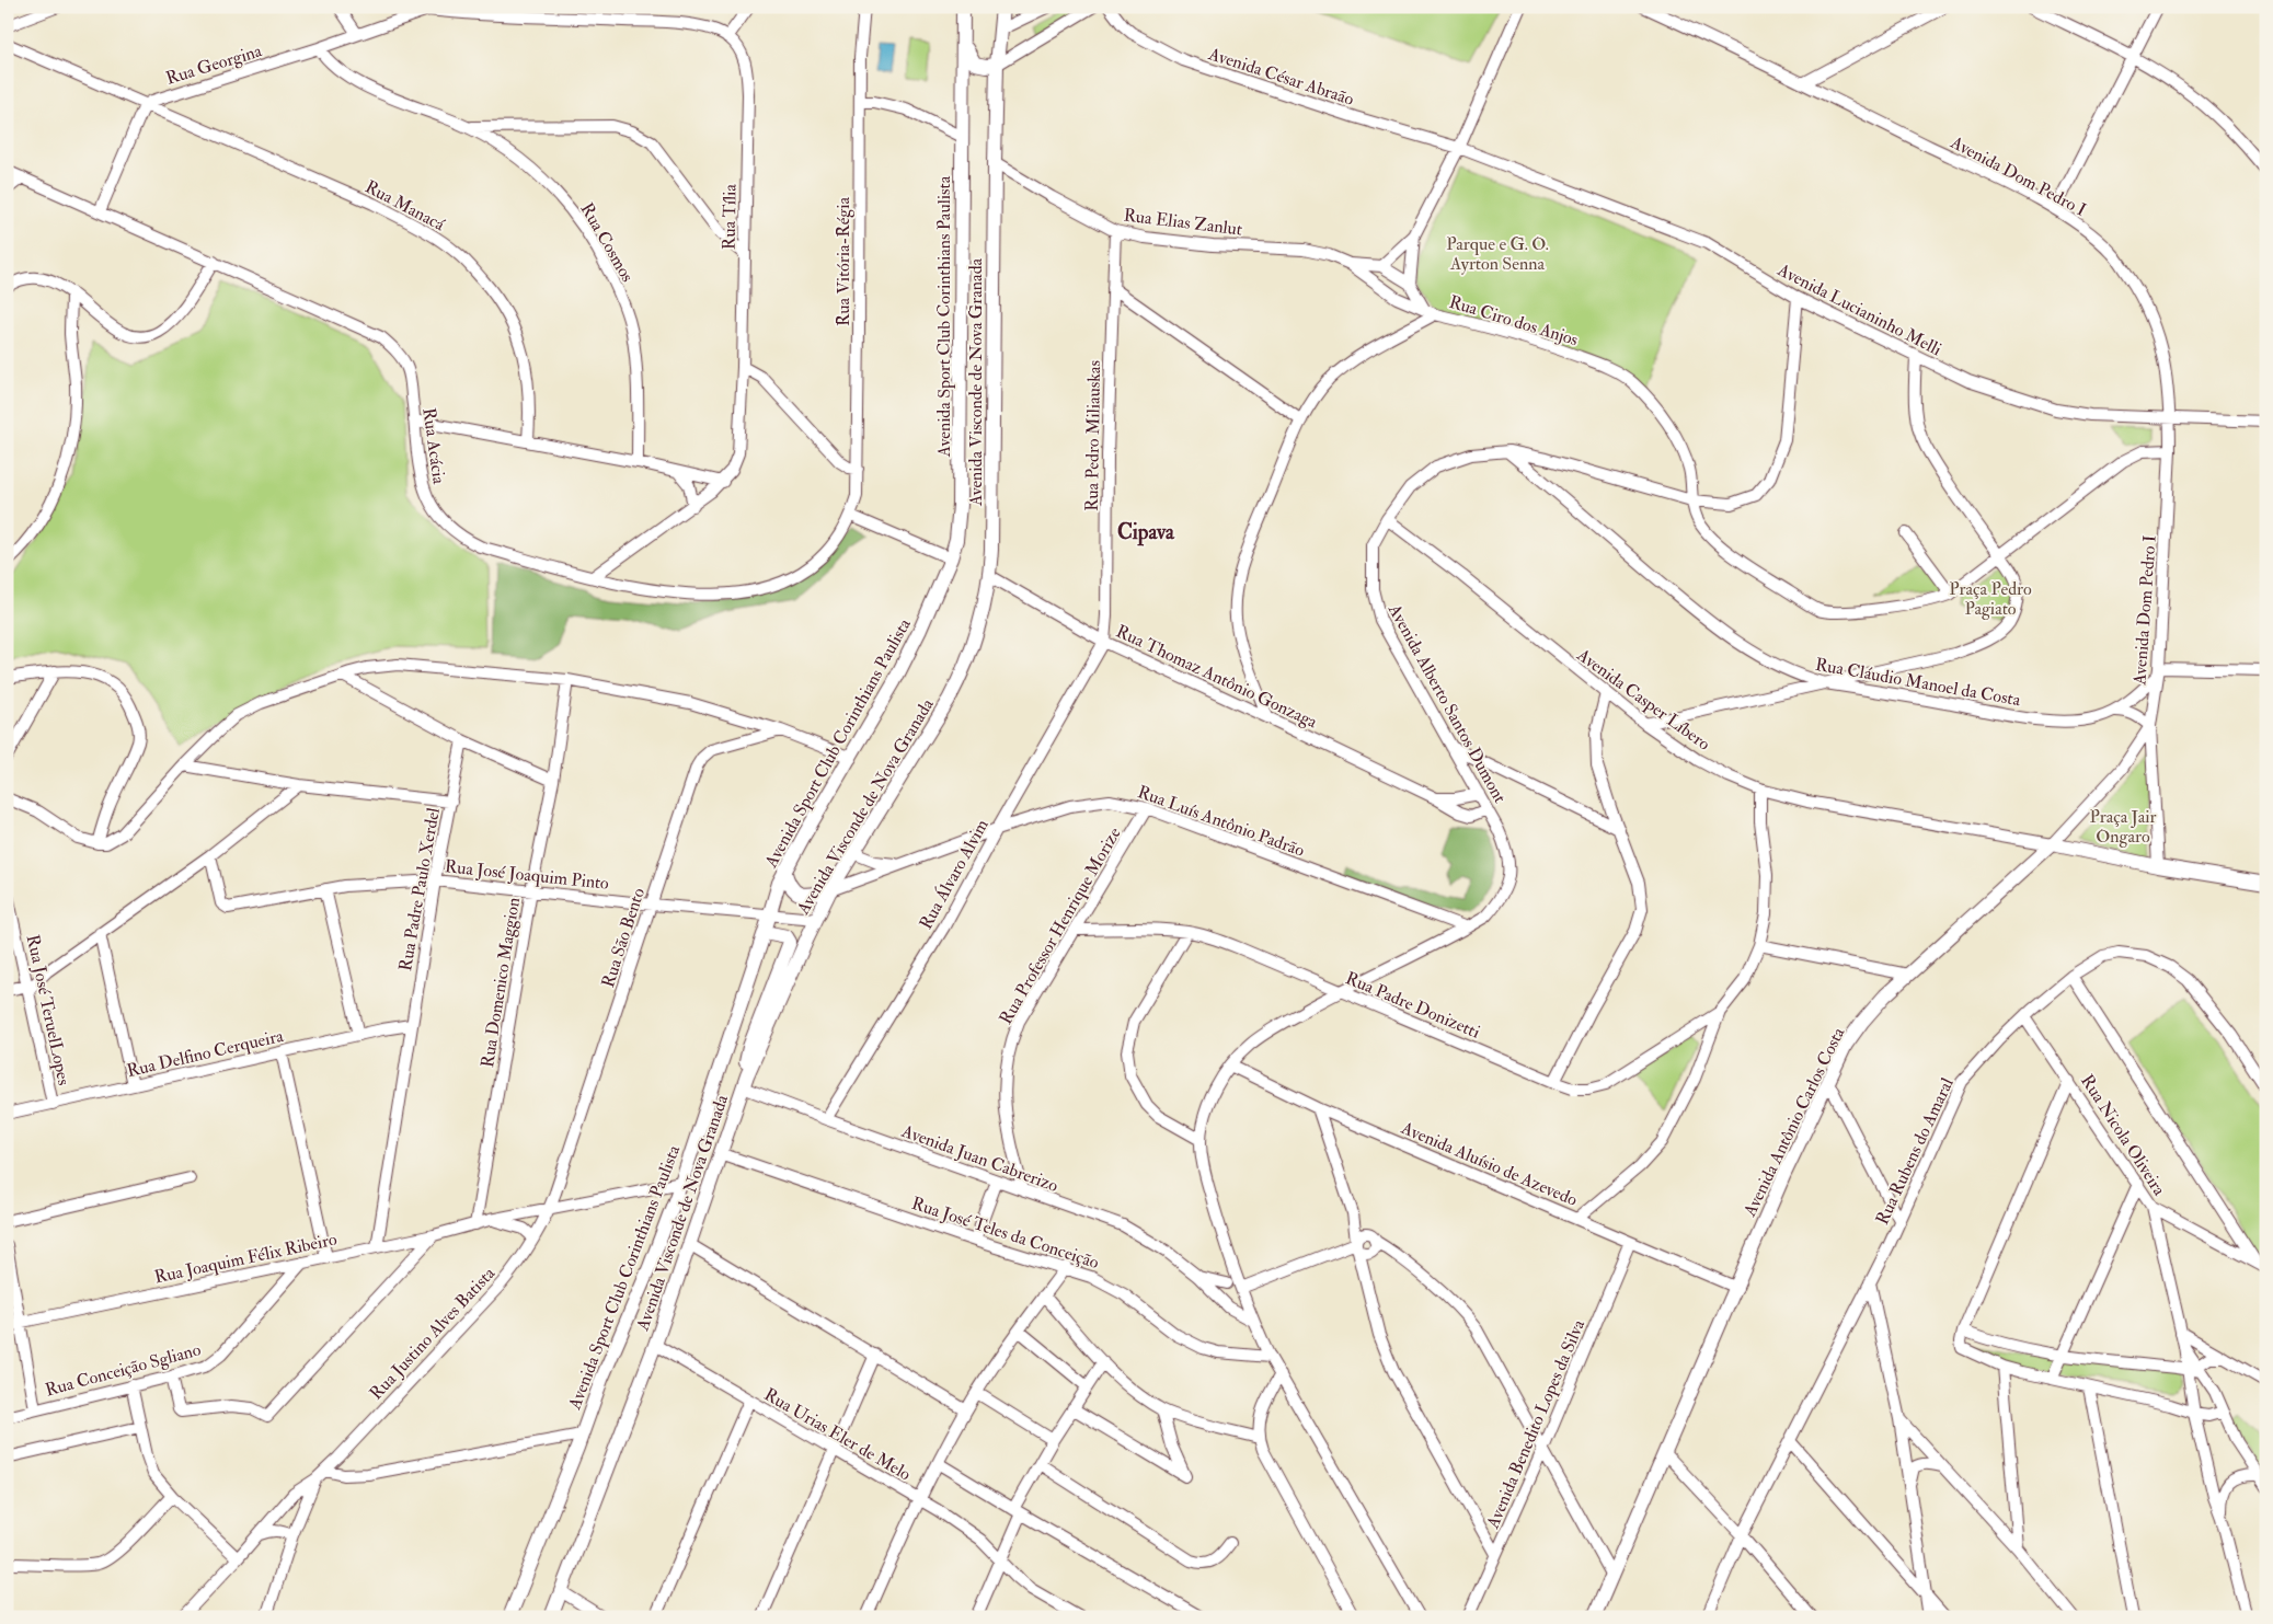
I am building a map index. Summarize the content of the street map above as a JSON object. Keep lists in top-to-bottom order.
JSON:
{
  "streets": {
    "main road": ["Avenida Sport Club Corinthians Paulista", "Avenida Visconde de Nova Granada", "Avenida Antônio Carlos Costa"],
    "street": [
      "Rua Georgina",
      "Avenida César Abraão",
      "Avenida Dom Pedro I",
      "Rua Manacá",
      "Rua Tília",
      "Rua Elias Zanlut",
      "Rua Cosmos",
      "Rua Vitória-Régia",
      "Avenida Lucianinho Melli",
      "Rua Ciro dos Anjos",
      "Rua Pedro Miliauskas",
      "Rua Acácia",
      "Rua Thomaz Antônio Gonzaga",
      "Rua Cláudio Manoel da Costa",
      "Avenida Casper Líbero",
      "Avenida Alberto Santos Dumont",
      "Rua Luís Antônio Padrão",
      "Rua José Joaquim Pinto",
      "Rua Álvaro Alvim",
      "Rua Padre Paulo Xerdel",
      "Rua Professor Henrique Morize",
      "Rua São Bento",
      "Rua Domenico Maggion",
      "Rua Padre Donizetti",
      "Rua José TeruelLopes",
      "Rua Delfino Cerqueira",
      "Rua Nicola Oliveira",
      "Rua Rubens do Amaral",
      "Avenida Juan Cabrerizo",
      "Avenida Aluísio de Azevedo",
      "Rua José Teles da Conceição",
      "Rua Joaquim Félix Ribeiro",
      "Rua Justino Alves Batista",
      "Rua Conceição Sgliano",
      "Avenida Benedito Lopes da Silva",
      "Rua Urias Eler de Melo"
    ]
  },
  "crossings": [
    ["Rua Georgina", "Rua Manacá"],
    ["Rua Georgina", "Rua Cosmos"],
    ["Avenida César Abraão", "Avenida Lucianinho Melli"],
    ["Avenida Dom Pedro I", "Avenida Lucianinho Melli"],
    ["Avenida Dom Pedro I", "Rua Cláudio Manoel da Costa"],
    ["Avenida Dom Pedro I", "Avenida Antônio Carlos Costa"],
    ["Rua Tília", "Rua Acácia"],
    ["Rua Elias Zanlut", "Rua Ciro dos Anjos"],
    ["Rua Elias Zanlut", "Avenida Visconde de Nova Granada"],
    ["Rua Elias Zanlut", "Rua Pedro Miliauskas"],
    ["Rua Vitória-Régia", "Rua Acácia"],
    ["Avenida Lucianinho Melli", "Avenida Alberto Santos Dumont"],
    ["Avenida Sport Club Corinthians Paulista", "Rua José Joaquim Pinto"],
    ["Avenida Sport Club Corinthians Paulista", "Rua Joaquim Félix Ribeiro"],
    ["Rua Ciro dos Anjos", "Rua Thomaz Antônio Gonzaga"],
    ["Rua Ciro dos Anjos", "Avenida Alberto Santos Dumont"],
    ["Avenida Visconde de Nova Granada", "Rua Thomaz Antônio Gonzaga"],
    ["Avenida Visconde de Nova Granada", "Rua Luís Antônio Padrão"],
    ["Avenida Visconde de Nova Granada", "Rua José Joaquim Pinto"],
    ["Avenida Visconde de Nova Granada", "Avenida Juan Cabrerizo"],
    ["Avenida Visconde de Nova Granada", "Rua José Teles da Conceição"],
    ["Avenida Visconde de Nova Granada", "Rua Urias Eler de Melo"],
    ["Rua Pedro Miliauskas", "Rua Thomaz Antônio Gonzaga"],
    ["Rua Pedro Miliauskas", "Rua Álvaro Alvim"],
    ["Rua Thomaz Antônio Gonzaga", "Avenida Alberto Santos Dumont"],
    ["Rua Thomaz Antônio Gonzaga", "Rua Álvaro Alvim"],
    ["Rua Cláudio Manoel da Costa", "Avenida Alberto Santos Dumont"],
    ["Avenida Casper Líbero", "Avenida Alberto Santos Dumont"],
    ["Avenida Casper Líbero", "Avenida Antônio Carlos Costa"],
    ["Avenida Alberto Santos Dumont", "Rua Luís Antônio Padrão"],
    ["Avenida Alberto Santos Dumont", "Rua Padre Donizetti"],
    ["Avenida Alberto Santos Dumont", "Avenida Juan Cabrerizo"],
    ["Avenida Alberto Santos Dumont", "Avenida Aluísio de Azevedo"],
    ["Avenida Alberto Santos Dumont", "Rua José Teles da Conceição"],
    ["Rua Luís Antônio Padrão", "Rua Álvaro Alvim"],
    ["Rua Luís Antônio Padrão", "Rua Professor Henrique Morize"],
    ["Rua José Joaquim Pinto", "Rua Padre Paulo Xerdel"],
    ["Rua José Joaquim Pinto", "Rua São Bento"],
    ["Rua José Joaquim Pinto", "Rua Domenico Maggion"],
    ["Rua Álvaro Alvim", "Avenida Juan Cabrerizo"],
    ["Rua Padre Paulo Xerdel", "Rua Delfino Cerqueira"],
    ["Rua Padre Paulo Xerdel", "Rua Joaquim Félix Ribeiro"],
    ["Rua Professor Henrique Morize", "Rua Padre Donizetti"],
    ["Rua Professor Henrique Morize", "Avenida Juan Cabrerizo"],
    ["Rua São Bento", "Rua Joaquim Félix Ribeiro"],
    ["Rua São Bento", "Rua Justino Alves Batista"],
    ["Rua Domenico Maggion", "Rua Joaquim Félix Ribeiro"],
    ["Rua José TeruelLopes", "Rua Delfino Cerqueira"],
    ["Avenida Antônio Carlos Costa", "Avenida Aluísio de Azevedo"],
    ["Rua Nicola Oliveira", "Rua Rubens do Amaral"],
    ["Avenida Aluísio de Azevedo", "Avenida Benedito Lopes da Silva"],
    ["Rua Joaquim Félix Ribeiro", "Rua Justino Alves Batista"],
    ["Rua Joaquim Félix Ribeiro", "Rua Conceição Sgliano"]
  ],
  "districts": ["Cipava"],
  "parks": ["Parque e G. O. Ayrton Senna", "Praça Pedro Pagiato", "Praça Jair Ongaro"]
}
